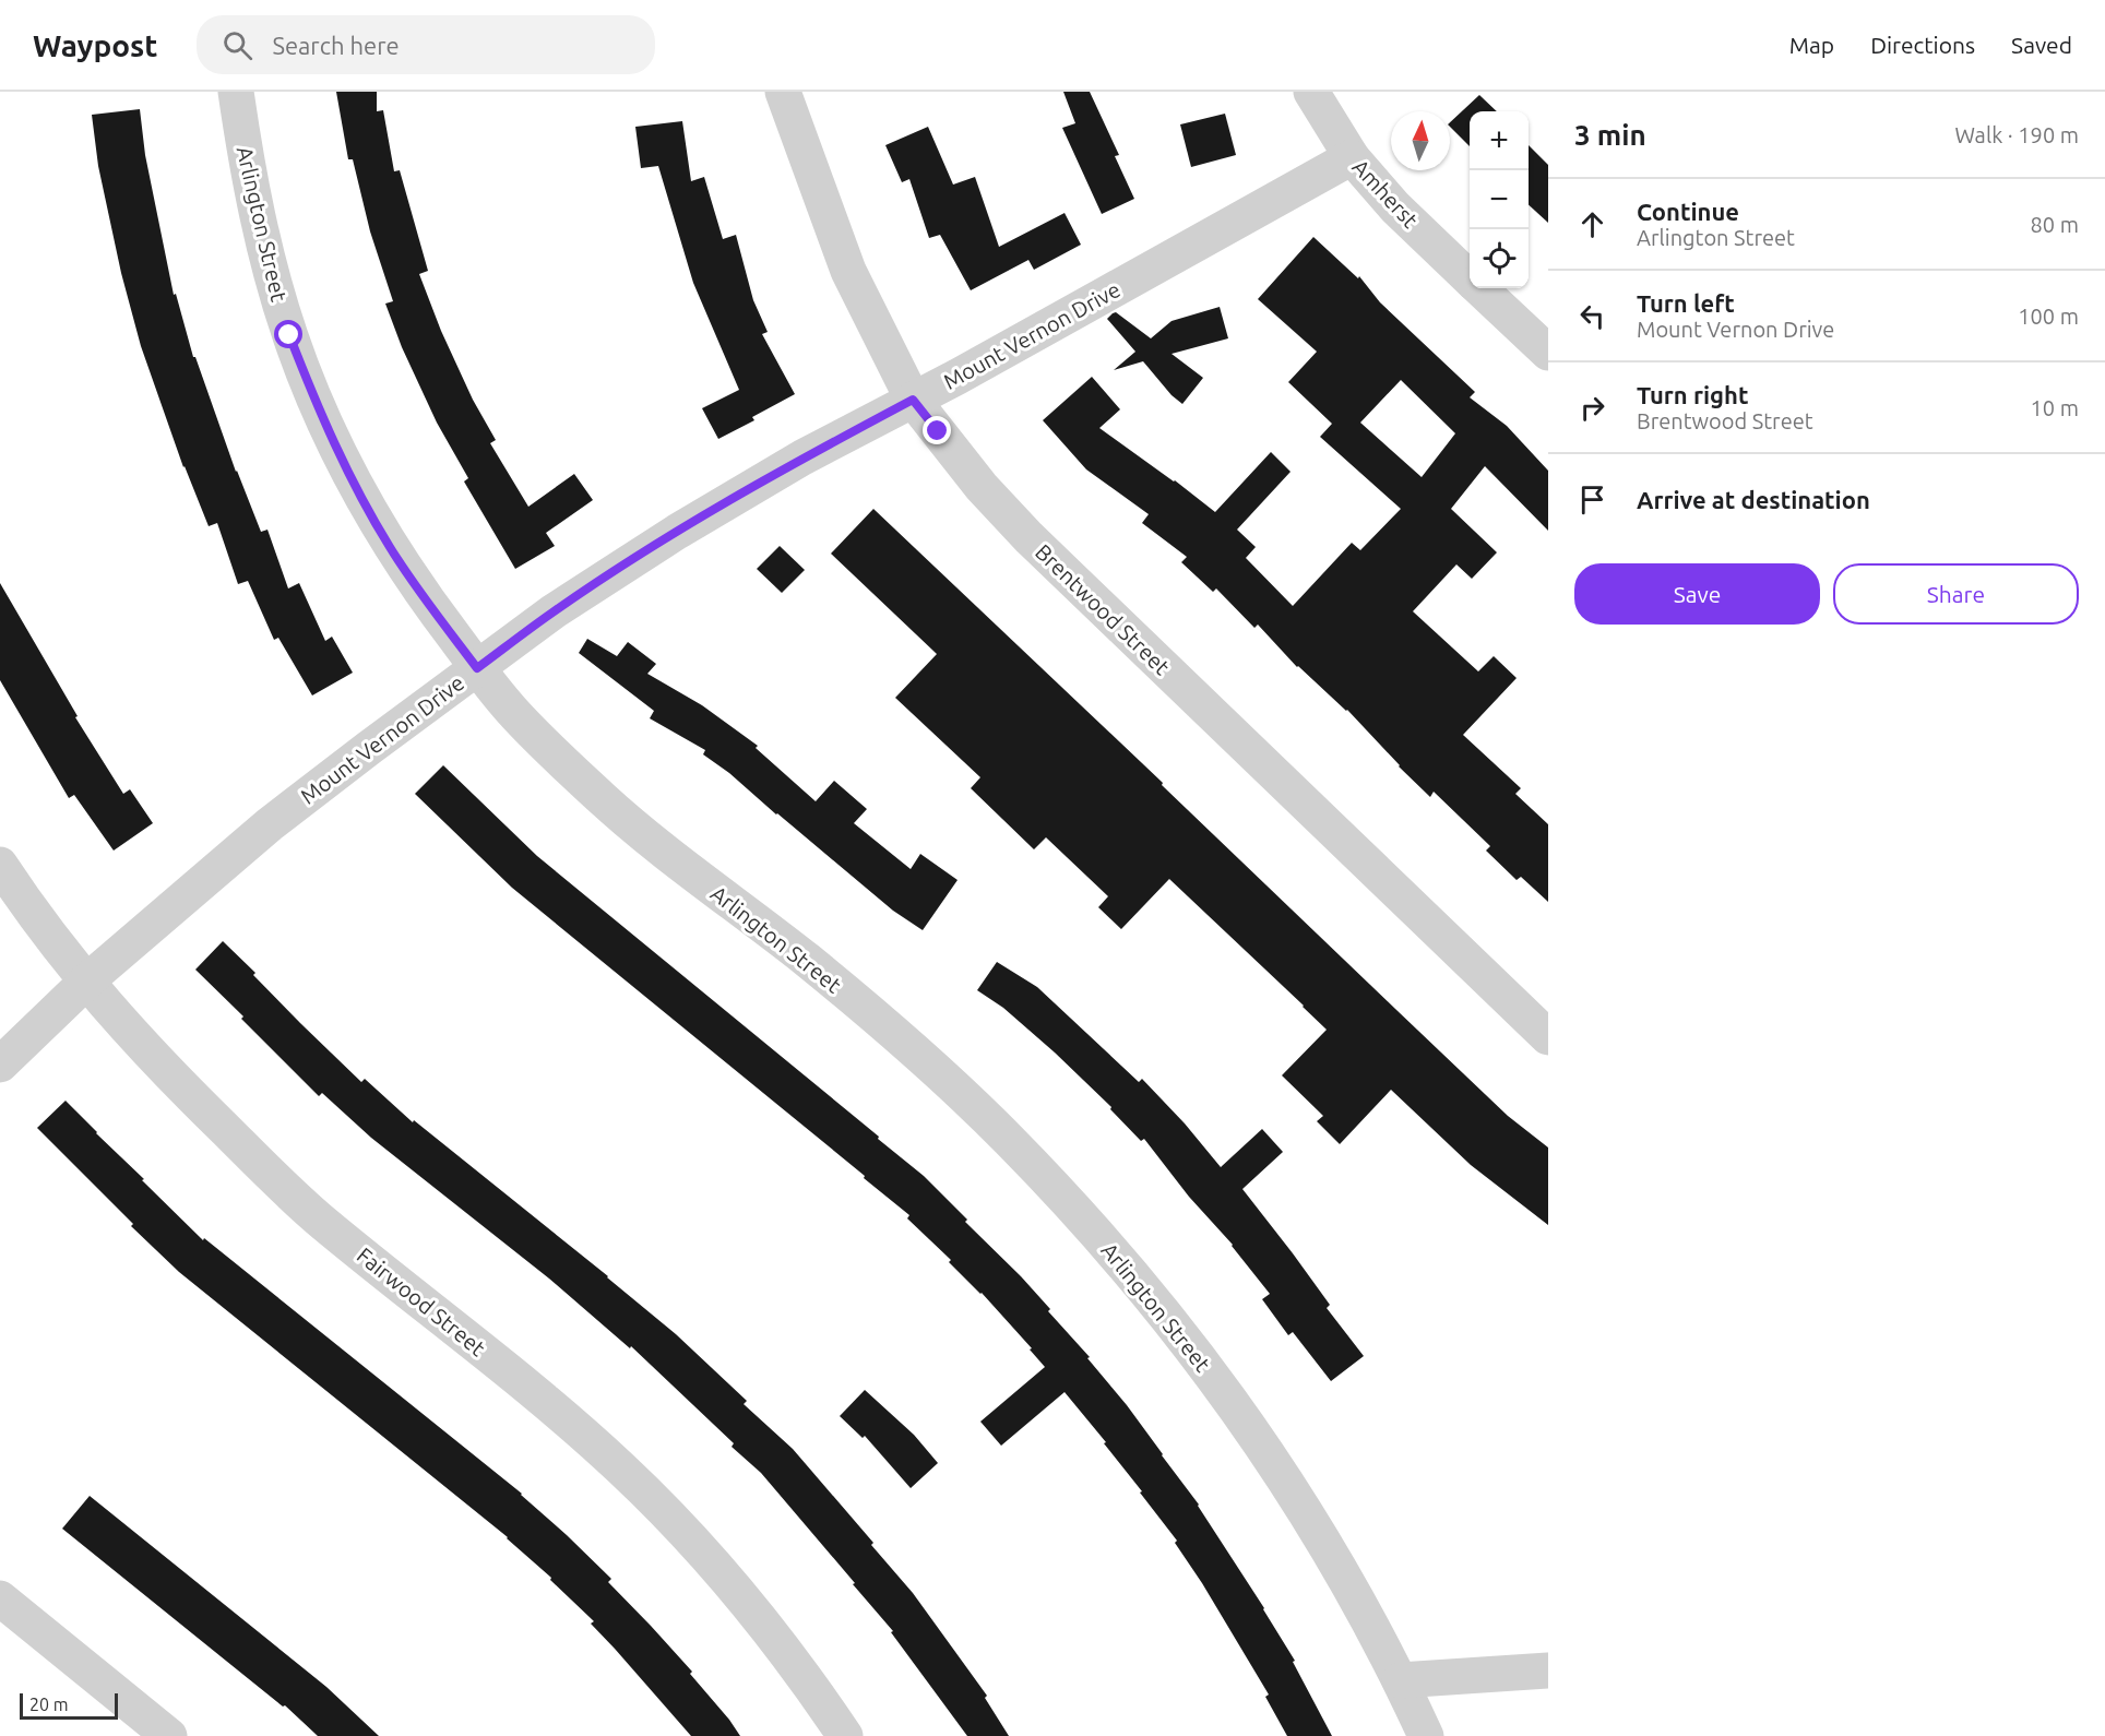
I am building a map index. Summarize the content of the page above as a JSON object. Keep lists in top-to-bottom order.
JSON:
{
  "streets": {
    "street": [
      "Amherst",
      "Arlington Street",
      "Mount Vernon Drive",
      "Brentwood Street",
      "Fairwood Street"
    ]
  },
  "crossings": [
    ["Amherst", "Mount Vernon Drive"],
    ["Arlington Street", "Mount Vernon Drive"],
    ["Mount Vernon Drive", "Brentwood Street"],
    ["Mount Vernon Drive", "Fairwood Street"]
  ],
  "scale_bar": "20 m",
  "north": "top",
  "page": {
    "header": "Waypost",
    "search": "Search here",
    "nav": ["Map", "Directions", "Saved"],
    "heading": ["3 min", "Walk · 190 m"],
    "map_buttons": ["+", "−"],
    "list": [
      ["Continue", "Arlington Street", "80 m"],
      ["Turn left", "Mount Vernon Drive", "100 m"],
      ["Turn right", "Brentwood Street", "10 m"],
      "Arrive at destination"
    ],
    "buttons": ["Save", "Share"],
    "scale": "20 m"
  }
}
